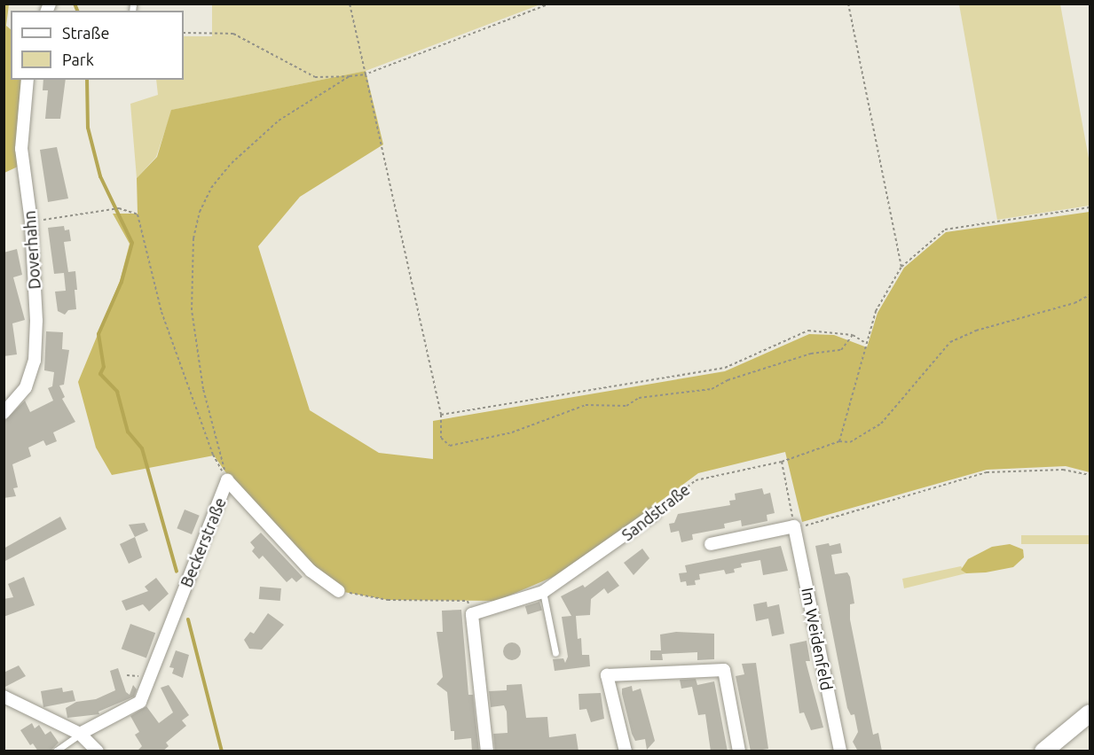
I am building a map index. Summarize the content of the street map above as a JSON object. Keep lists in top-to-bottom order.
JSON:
{
  "streets": {
    "street": [
      "Doverhahn",
      "Sandstraße",
      "Beckerstraße",
      "Im Weidenfeld"
    ]
  },
  "legend": ["Straße", "Park"]
}
